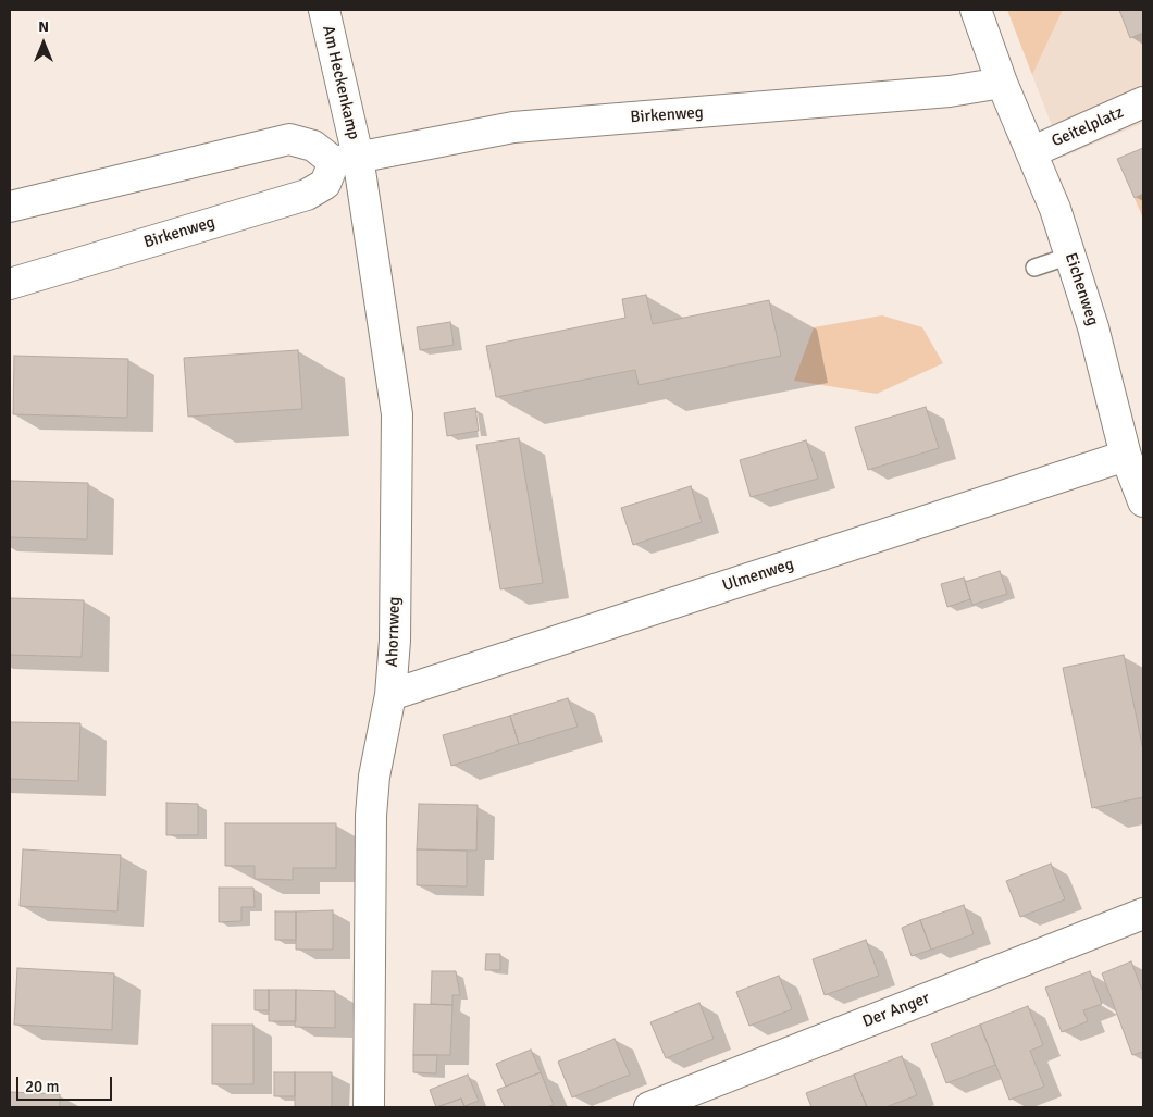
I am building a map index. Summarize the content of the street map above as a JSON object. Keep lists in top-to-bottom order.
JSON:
{
  "streets": {
    "street": [
      "Am Heckenkamp",
      "Birkenweg",
      "Geitelplatz",
      "Eichenweg",
      "Ulmenweg",
      "Ahornweg",
      "Der Anger"
    ]
  },
  "crossings": [
    ["Am Heckenkamp", "Birkenweg"],
    ["Am Heckenkamp", "Ahornweg"],
    ["Birkenweg", "Eichenweg"],
    ["Birkenweg", "Ahornweg"],
    ["Geitelplatz", "Eichenweg"],
    ["Eichenweg", "Ulmenweg"],
    ["Ulmenweg", "Ahornweg"]
  ],
  "scale_bar": "20 m",
  "north": "top"
}
